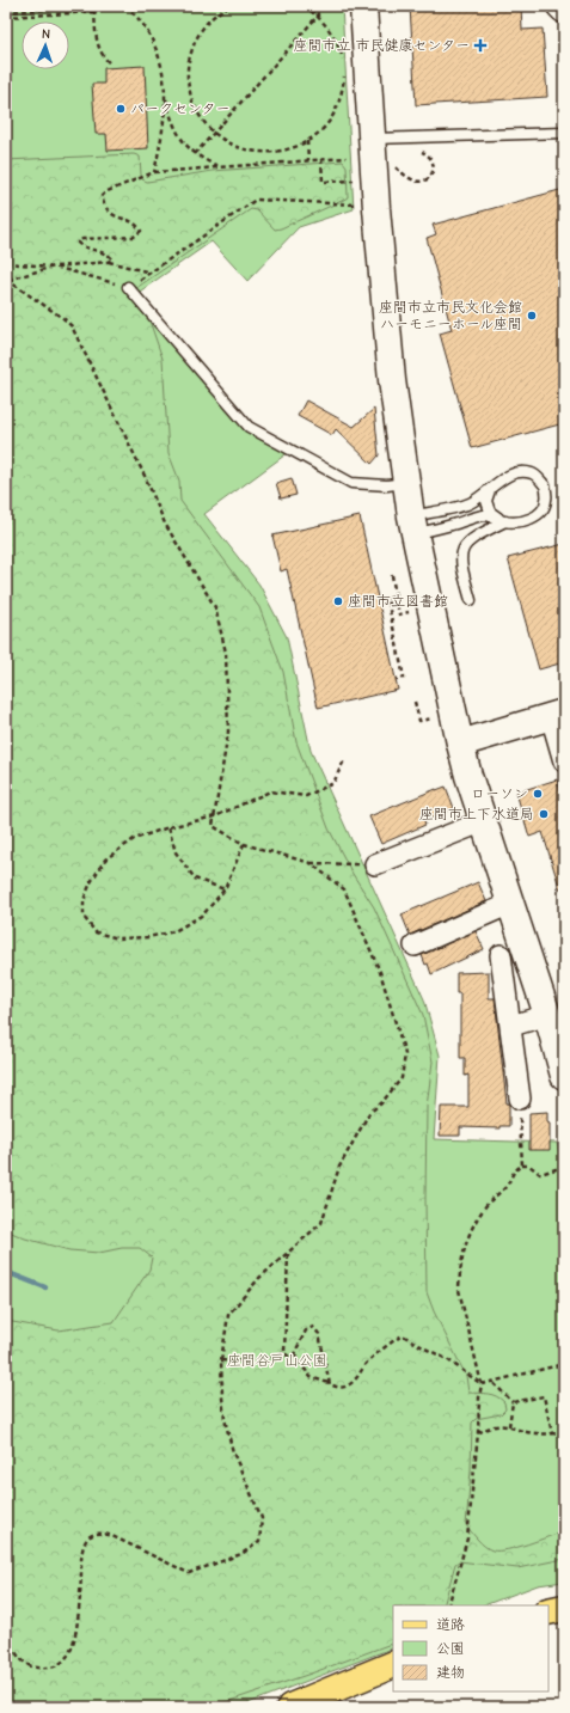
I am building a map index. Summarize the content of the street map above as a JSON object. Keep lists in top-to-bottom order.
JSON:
{
  "parks": ["座間谷戸山公園"],
  "places": {
    "health": ["座間市立 市民健康センター"],
    "other": [
      "パークセンター",
      "座間市立市民文化会館 ハーモニーホール座間",
      "座間市立図書館",
      "ローソン",
      "座間市上下水道局"
    ]
  },
  "legend": ["道路", "公園", "建物"],
  "north": "top"
}
